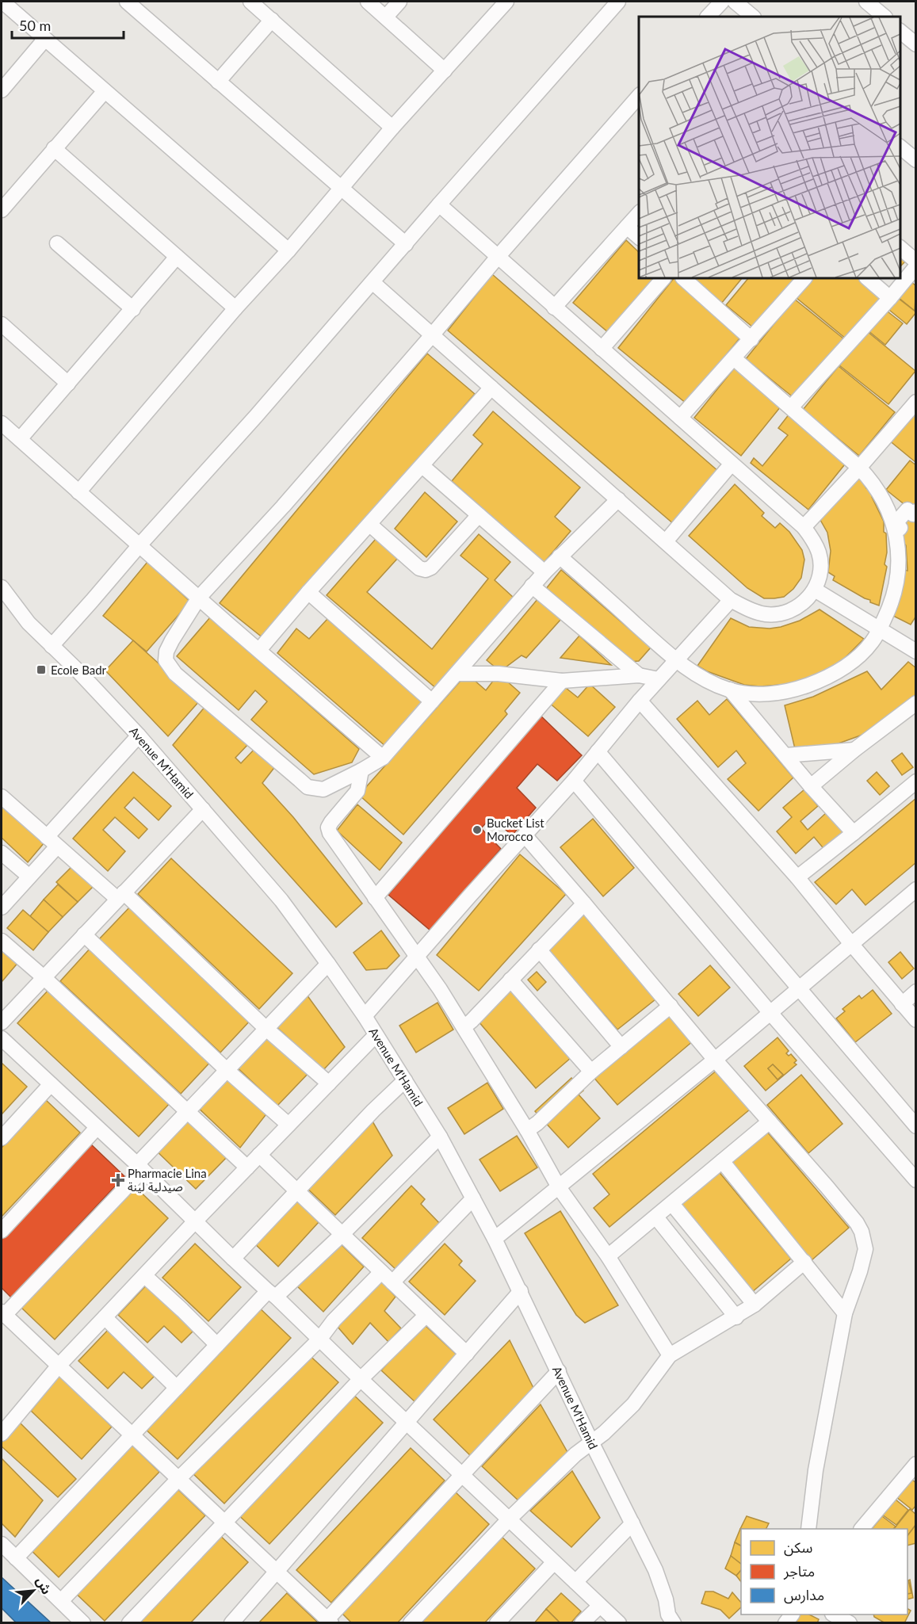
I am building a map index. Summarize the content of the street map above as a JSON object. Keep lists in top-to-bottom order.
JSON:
{
  "streets": {
    "street": ["Avenue M'Hamid"]
  },
  "places": {
    "transit": ["Ecole Badr"],
    "other": ["Bucket List Morocco"],
    "health": ["Pharmacie Lina صيدلية لينة"]
  },
  "legend": ["سكن", "متاجر", "مدارس"],
  "scale_bar": "50 m",
  "north": "top right"
}
